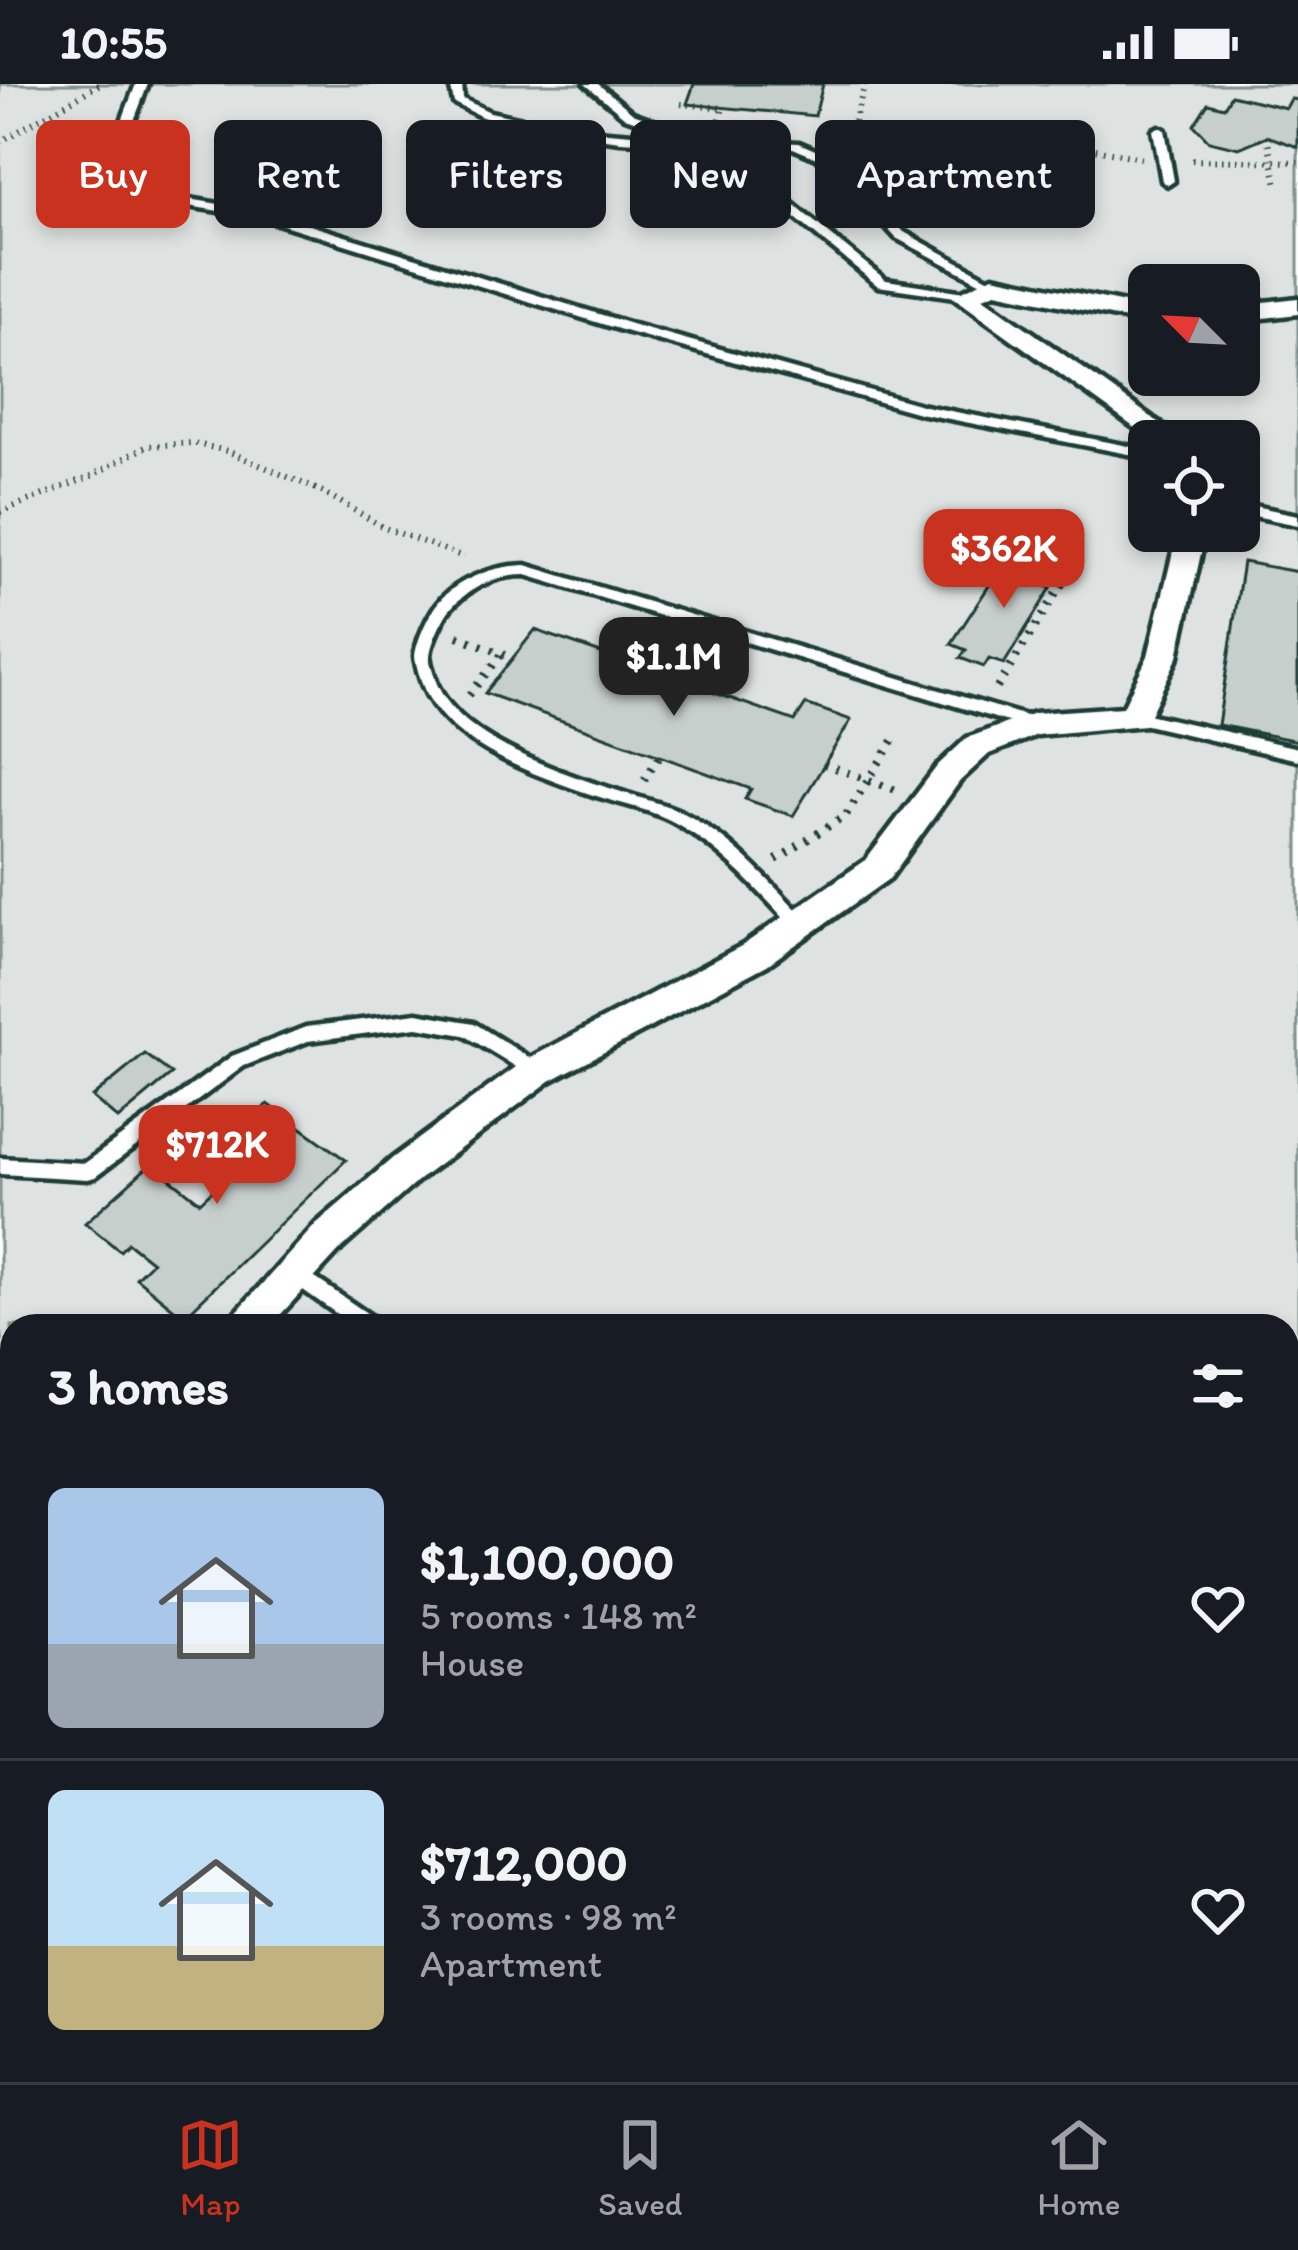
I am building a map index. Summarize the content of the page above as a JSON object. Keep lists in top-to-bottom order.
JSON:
{
  "north": "top left",
  "page": {
    "status": "10:55",
    "chip": [
      "Buy",
      "Rent",
      "Filters",
      "New",
      "Apartment"
    ],
    "price": ["$362K", "$1.1M", "$712K"],
    "heading": "3 homes",
    "list": [
      {
        "name": "$1,100,000",
        "note": "5 rooms · 148 m² · House"
      },
      {
        "name": "$712,000",
        "note": "3 rooms · 98 m² · Apartment"
      }
    ],
    "tabs": ["Map", "Saved", "Home"]
  }
}
